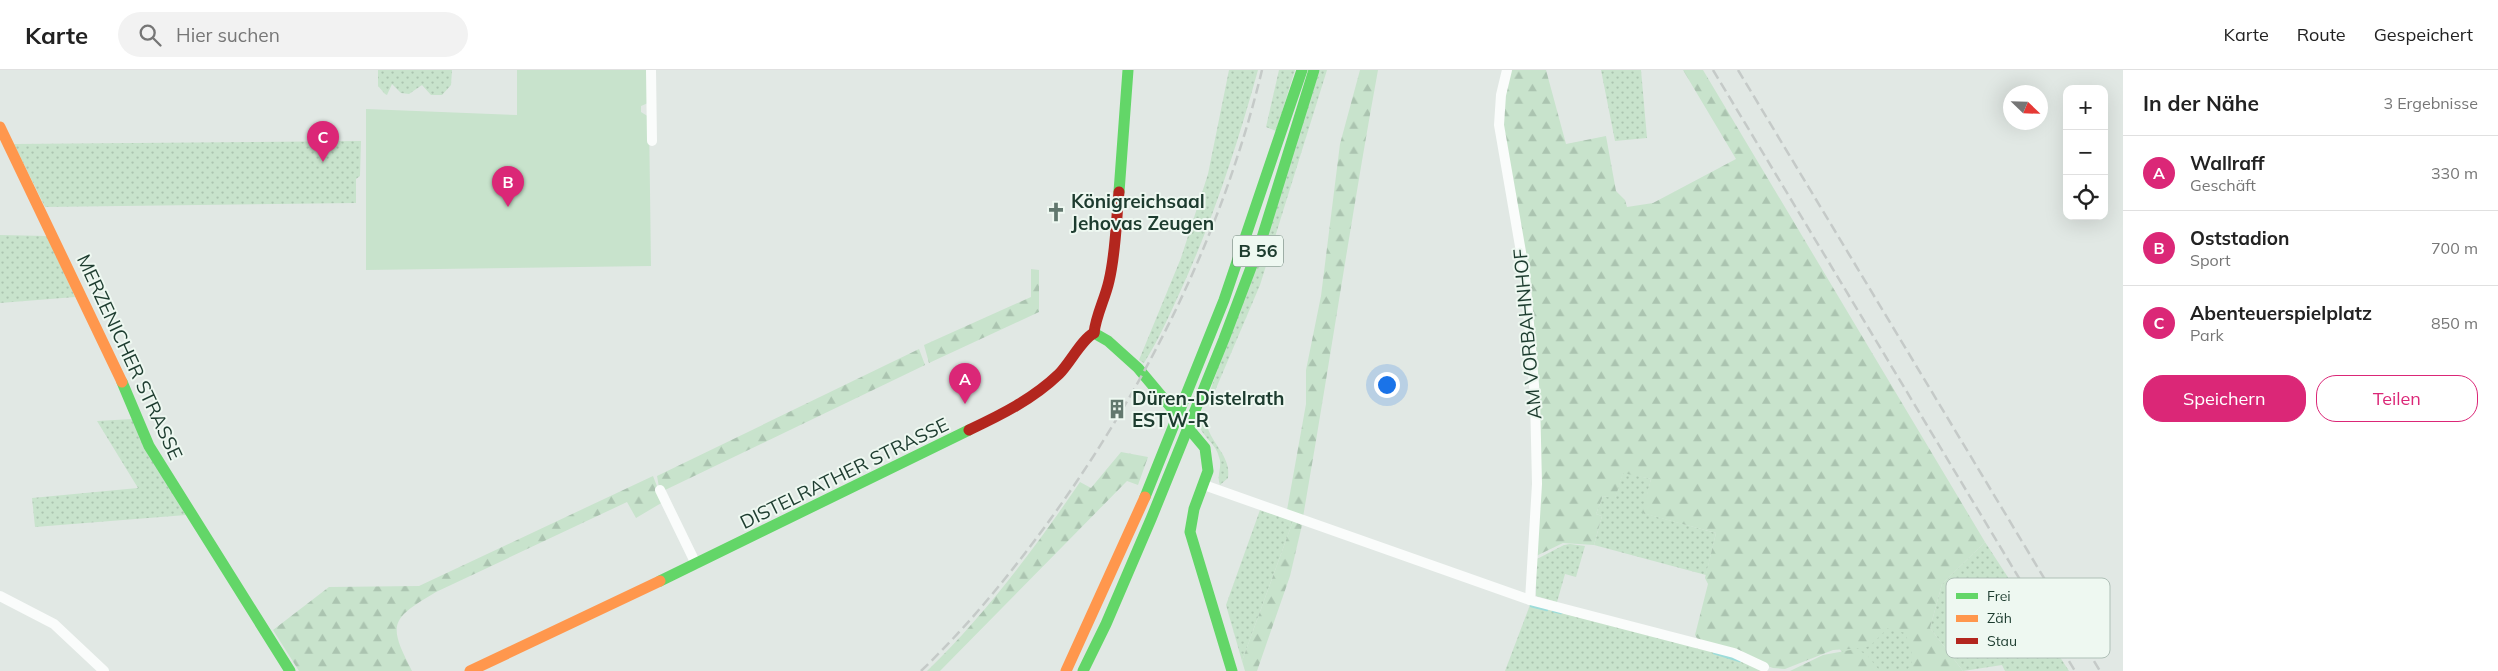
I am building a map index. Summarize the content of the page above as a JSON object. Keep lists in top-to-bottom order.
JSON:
{
  "streets": {
    "street": [
      "B 56",
      "AM VORBAHNHOF",
      "MERZENICHER STRASSE",
      "DISTELRATHER STRASSE"
    ]
  },
  "places": {
    "church": ["Königreichsaal Jehovas Zeugen"],
    "building": ["Düren-Distelrath ESTW-R"]
  },
  "legend": ["Frei", "Zäh", "Stau"],
  "north": "bottom right",
  "page": {
    "header": "Karte",
    "search": "Hier suchen",
    "nav": ["Karte", "Route", "Gespeichert"],
    "heading": ["In der Nähe", "3 Ergebnisse"],
    "map_buttons": ["+", "−"],
    "pins": ["C", "B", "A"],
    "list": [
      {
        "mark": "A",
        "name": "Wallraff",
        "note": "Geschäft",
        "value": "330 m"
      },
      {
        "mark": "B",
        "name": "Oststadion",
        "note": "Sport",
        "value": "700 m"
      },
      {
        "mark": "C",
        "name": "Abenteuerspielplatz",
        "note": "Park",
        "value": "850 m"
      }
    ],
    "buttons": ["Speichern", "Teilen"]
  }
}
